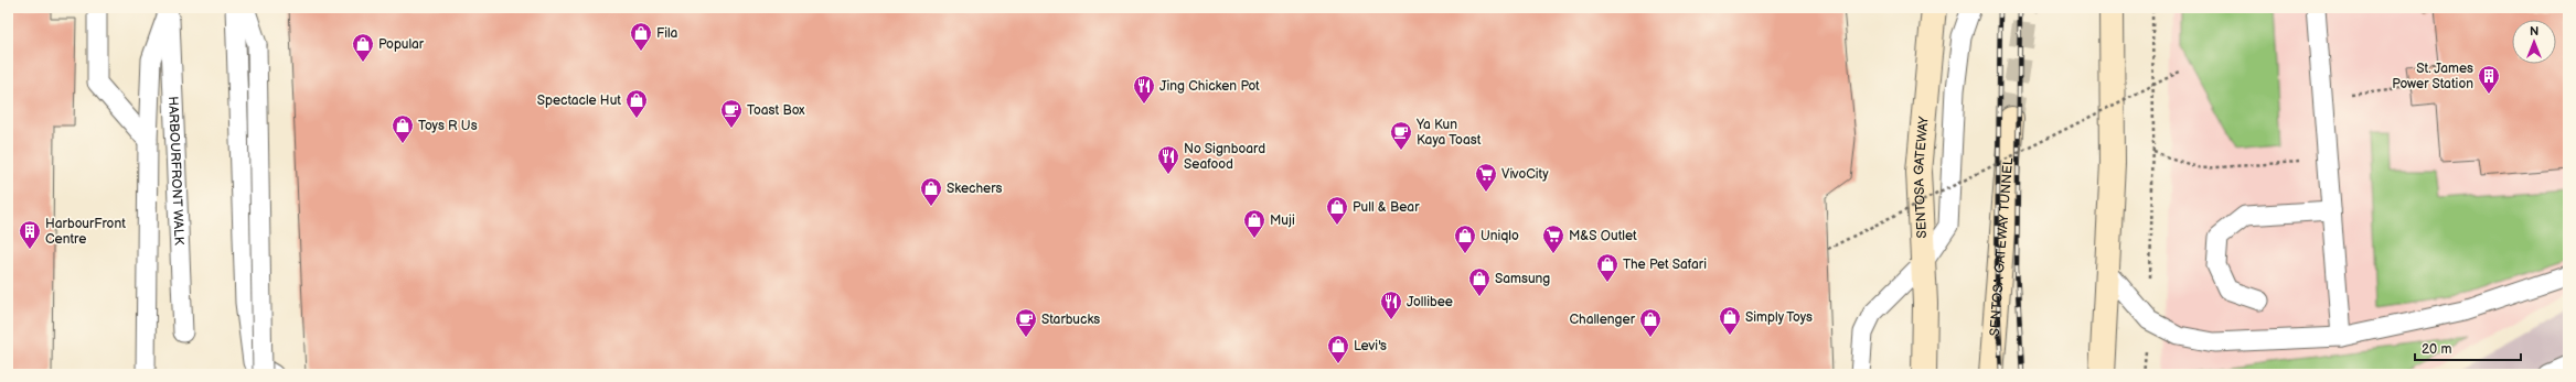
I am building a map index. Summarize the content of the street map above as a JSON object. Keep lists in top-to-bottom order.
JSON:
{
  "streets": {
    "main road": ["SENTOSA GATEWAY", "SENTOSA GATEWAY TUNNEL"],
    "lane": ["HARBOURFRONT WALK"]
  },
  "places": {
    "shop": [
      "Fila",
      "Popular",
      "Spectacle Hut",
      "Toys R Us",
      "Skechers",
      "Pull & Bear",
      "Muji",
      "Uniqlo",
      "The Pet Safari",
      "Samsung",
      "Simply Toys",
      "Challenger",
      "Levi's"
    ],
    "building": ["St. James Power Station", "HarbourFront Centre"],
    "restaurant": ["Jing Chicken Pot", "No Signboard Seafood", "Jollibee"],
    "cafe": ["Toast Box", "Ya Kun Kaya Toast", "Starbucks"],
    "supermarket": ["VivoCity", "M&S Outlet"]
  },
  "scale_bar": "20 m",
  "north": "top"
}
